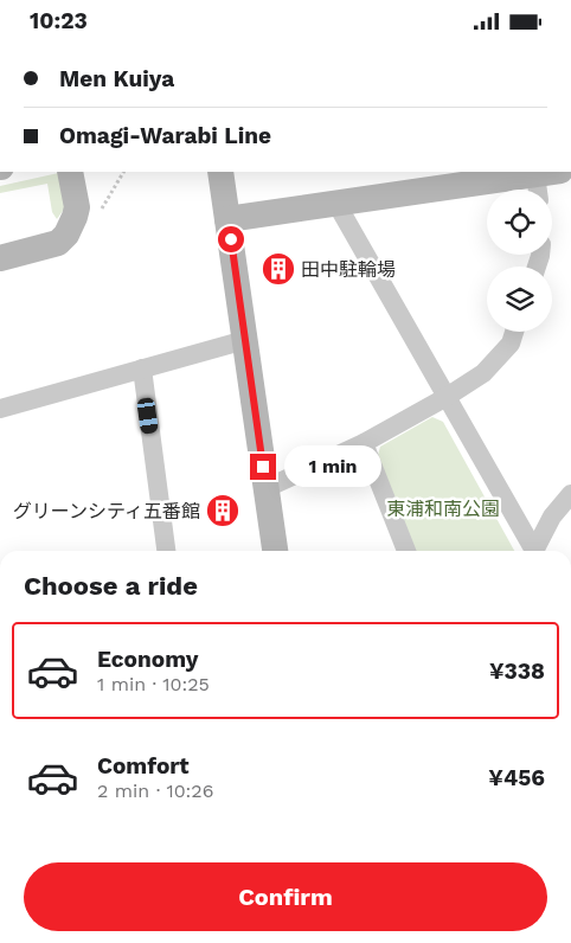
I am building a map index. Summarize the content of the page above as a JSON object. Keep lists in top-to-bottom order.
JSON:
{
  "parks": ["東浦和南公園"],
  "places": {
    "building": ["田中駐輪場", "グリーンシティ五番館"]
  },
  "page": {
    "status": "10:23",
    "banner": ["Men Kuiya", "Omagi-Warabi Line"],
    "bubble": "1 min",
    "heading": "Choose a ride",
    "list": [
      {
        "name": "Economy",
        "note": "1 min · 10:25",
        "value": "¥338"
      },
      {
        "name": "Comfort",
        "note": "2 min · 10:26",
        "value": "¥456"
      }
    ],
    "buttons": "Confirm"
  }
}
